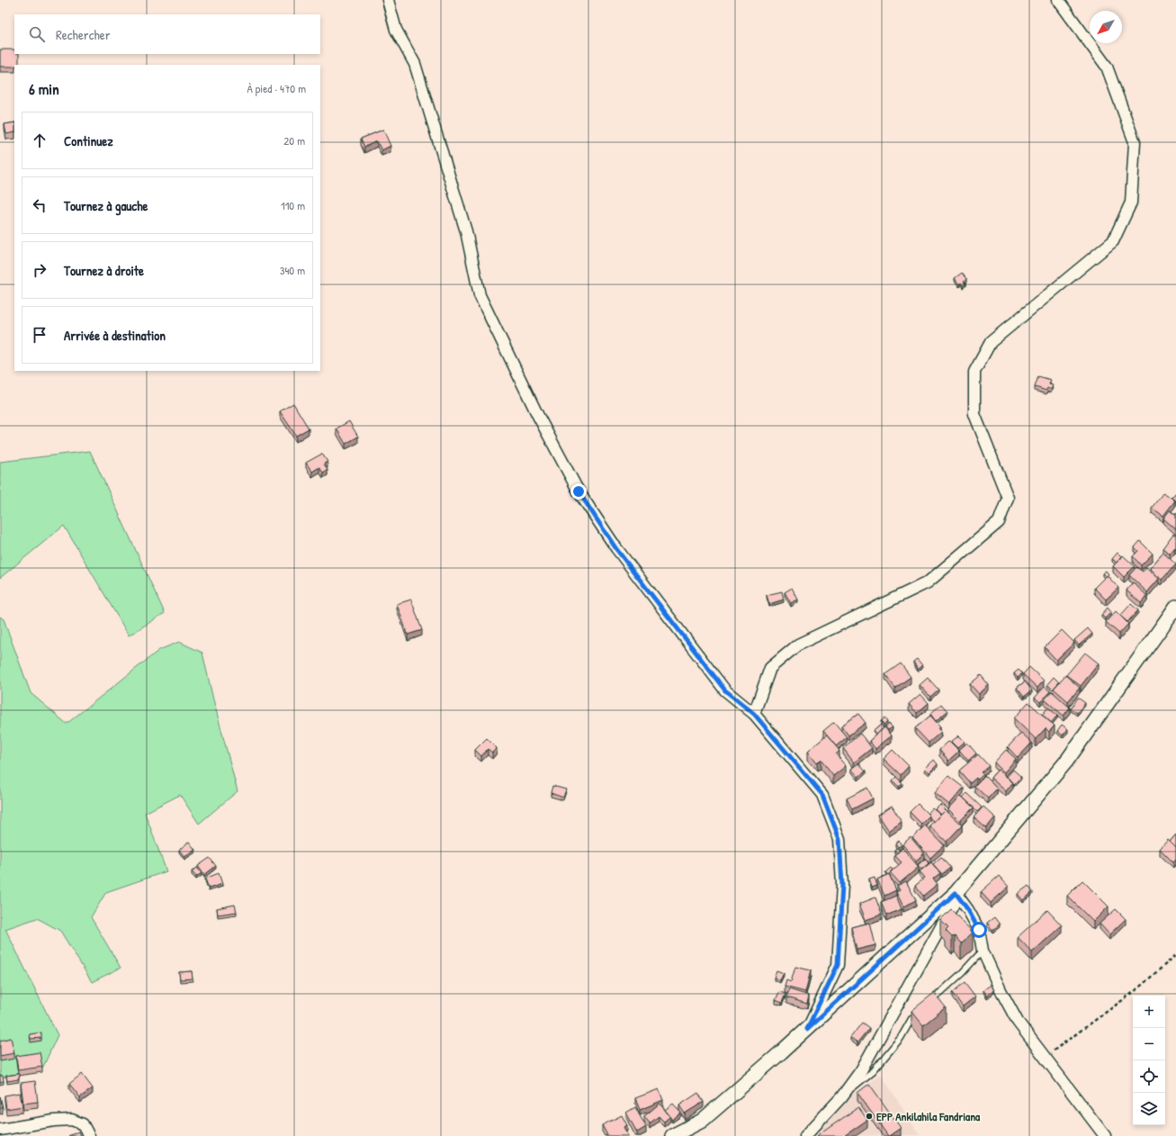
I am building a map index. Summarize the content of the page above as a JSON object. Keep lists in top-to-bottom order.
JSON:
{
  "places": ["EPP Ankilahila Fandriana"],
  "north": "bottom left",
  "page": {
    "search": "Rechercher",
    "heading": ["6 min", "À pied · 470 m"],
    "list": [
      ["Continuez", "20 m"],
      ["Tournez à gauche", "110 m"],
      ["Tournez à droite", "340 m"],
      "Arrivée à destination"
    ],
    "map_buttons": ["+", "−"]
  }
}
